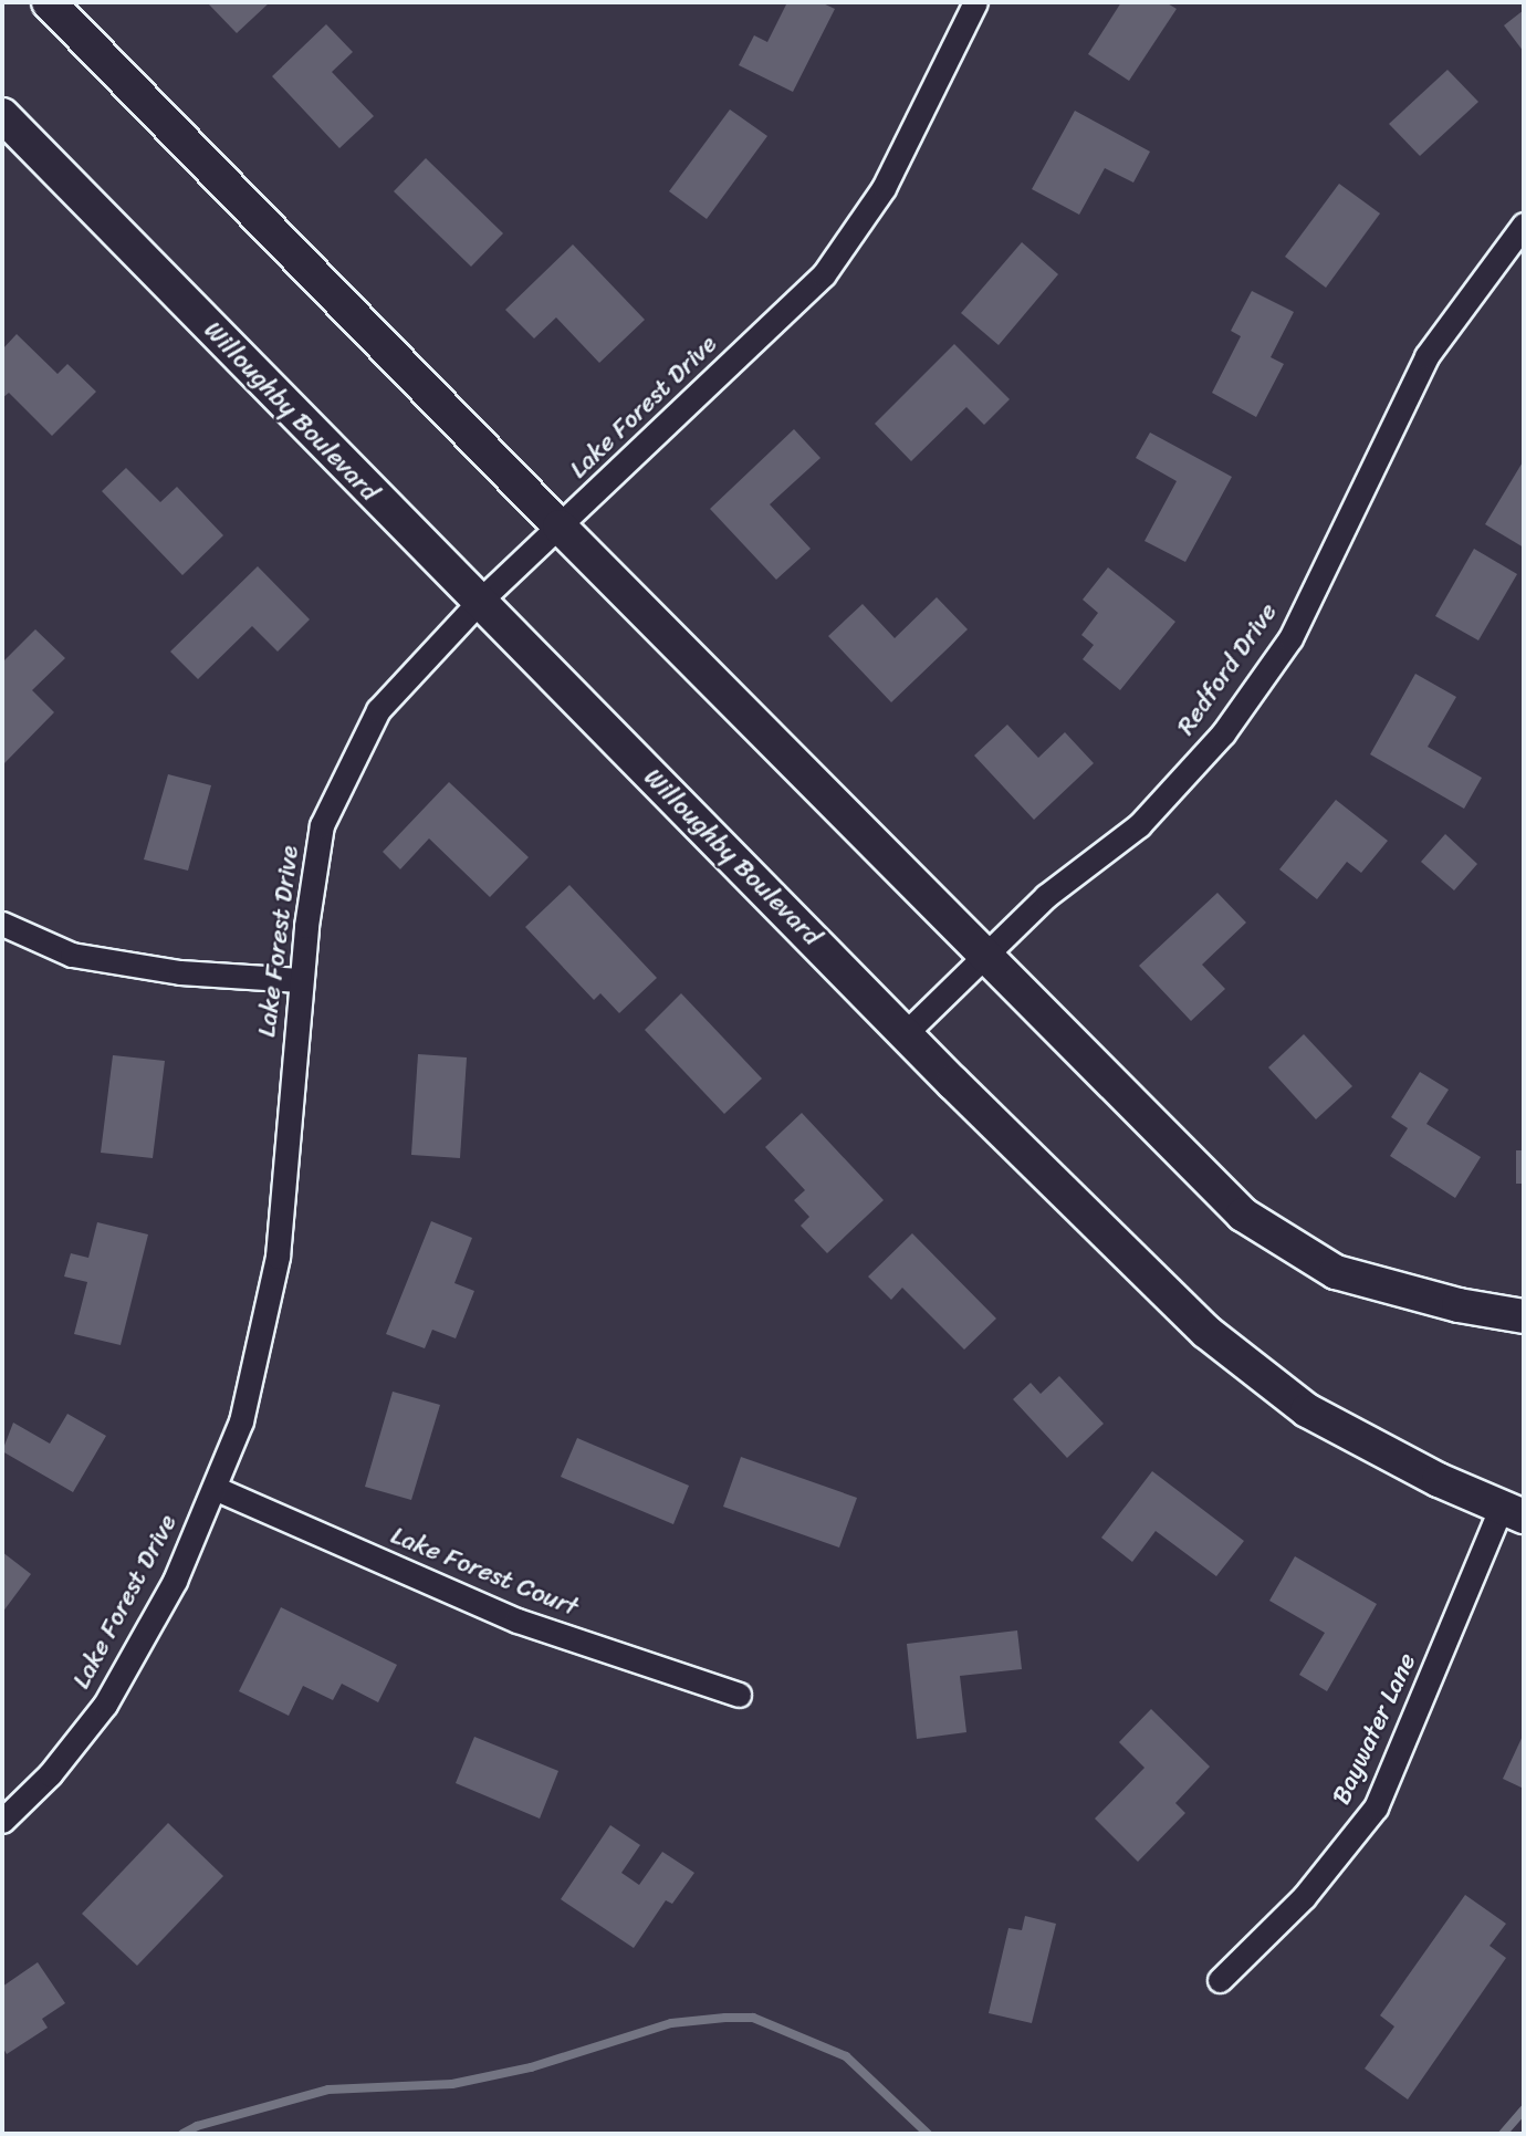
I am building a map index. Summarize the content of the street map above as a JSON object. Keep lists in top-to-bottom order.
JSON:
{
  "streets": {
    "street": [
      "Lake Forest Drive",
      "Willoughby Boulevard",
      "Redford Drive",
      "Lake Forest Court",
      "Baywater Lane"
    ]
  },
  "crossings": [
    ["Lake Forest Drive", "Willoughby Boulevard"],
    ["Lake Forest Drive", "Lake Forest Court"],
    ["Willoughby Boulevard", "Redford Drive"],
    ["Willoughby Boulevard", "Baywater Lane"]
  ]
}
